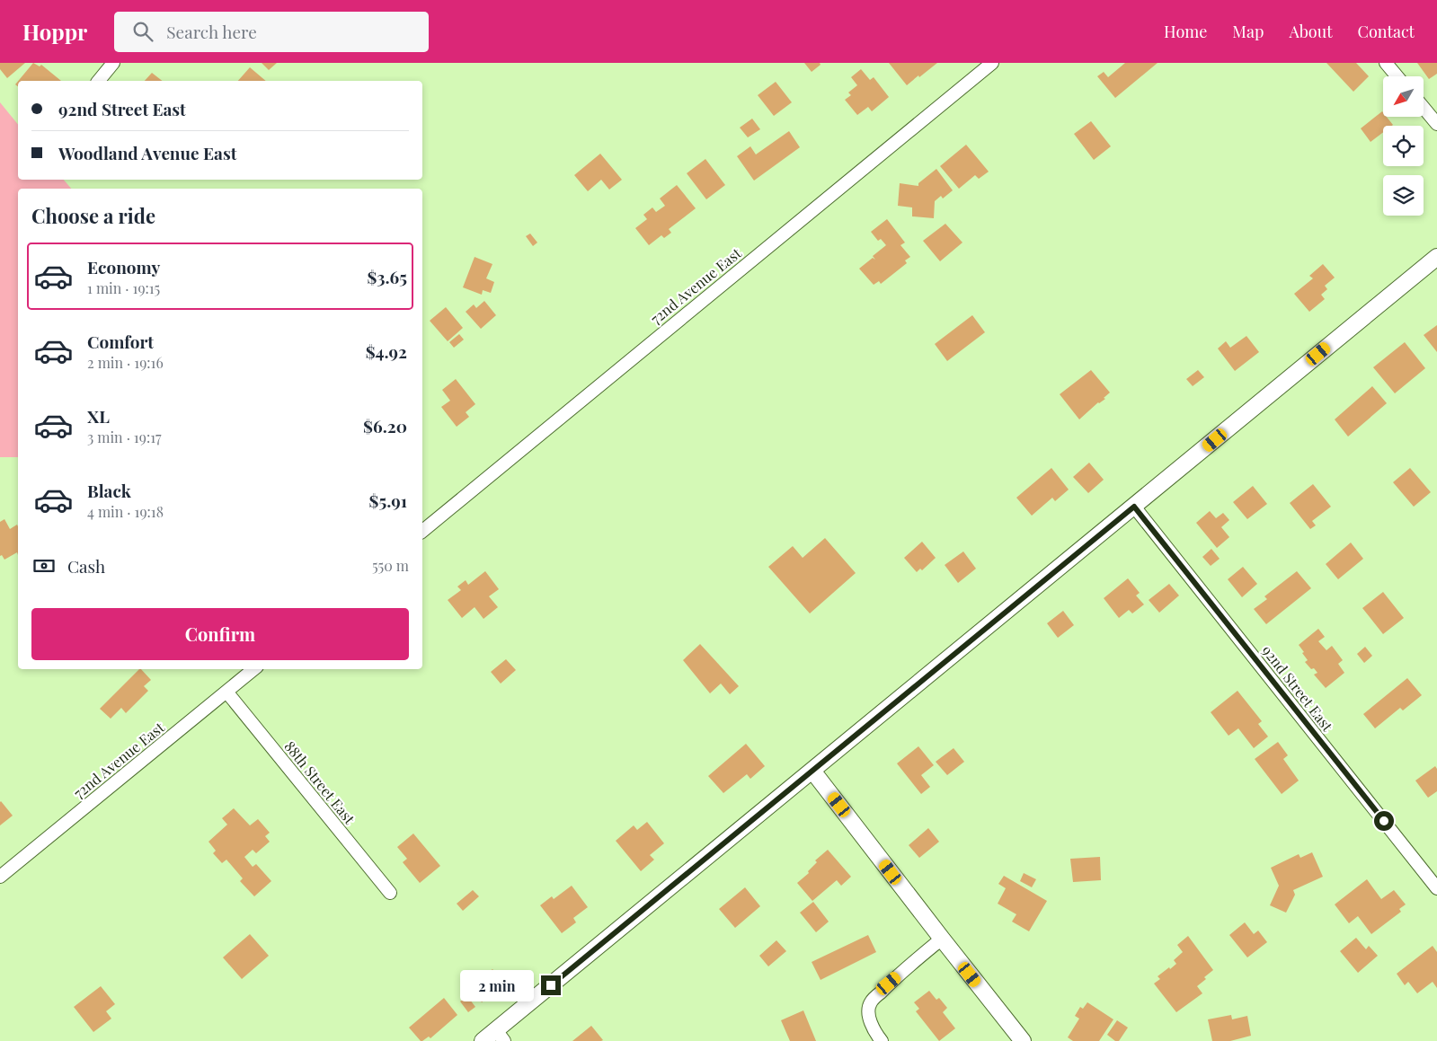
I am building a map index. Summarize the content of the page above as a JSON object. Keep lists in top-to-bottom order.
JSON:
{
  "streets": {
    "street": ["72nd Avenue East", "92nd Street East", "88th Street East"]
  },
  "crossings": [
    ["72nd Avenue East", "88th Street East"]
  ],
  "north": "bottom left",
  "page": {
    "header": "Hoppr",
    "search": "Search here",
    "nav": [
      "Home",
      "Map",
      "About",
      "Contact"
    ],
    "banner": ["92nd Street East", "Woodland Avenue East"],
    "heading": "Choose a ride",
    "list": [
      {
        "name": "Economy",
        "note": "1 min · 19:15",
        "value": "$3.65"
      },
      {
        "name": "Comfort",
        "note": "2 min · 19:16",
        "value": "$4.92"
      },
      {
        "name": "XL",
        "note": "3 min · 19:17",
        "value": "$6.20"
      },
      {
        "name": "Black",
        "note": "4 min · 19:18",
        "value": "$5.91"
      }
    ],
    "pay": ["Cash", "550 m"],
    "buttons": "Confirm",
    "bubble": "2 min"
  }
}
